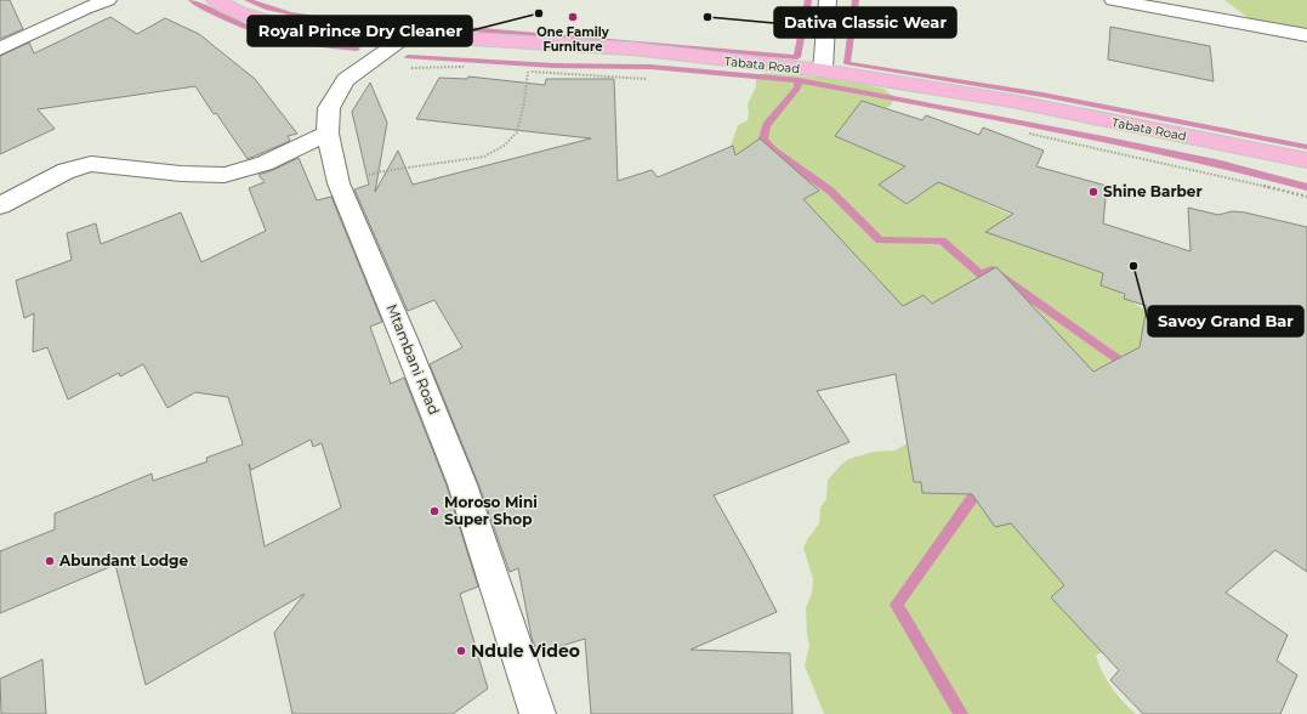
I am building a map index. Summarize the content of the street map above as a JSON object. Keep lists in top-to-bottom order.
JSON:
{
  "streets": {
    "main road": ["Tabata Road"],
    "street": ["Mtambani Road"]
  },
  "crossings": [
    ["Tabata Road", "Mtambani Road"]
  ],
  "places": [
    "Royal Prince Dry Cleaner",
    "One Family Furniture",
    "Dativa Classic Wear",
    "Shine Barber",
    "Savoy Grand Bar",
    "Moroso Mini Super Shop",
    "Abundant Lodge",
    "Ndule Video"
  ]
}
